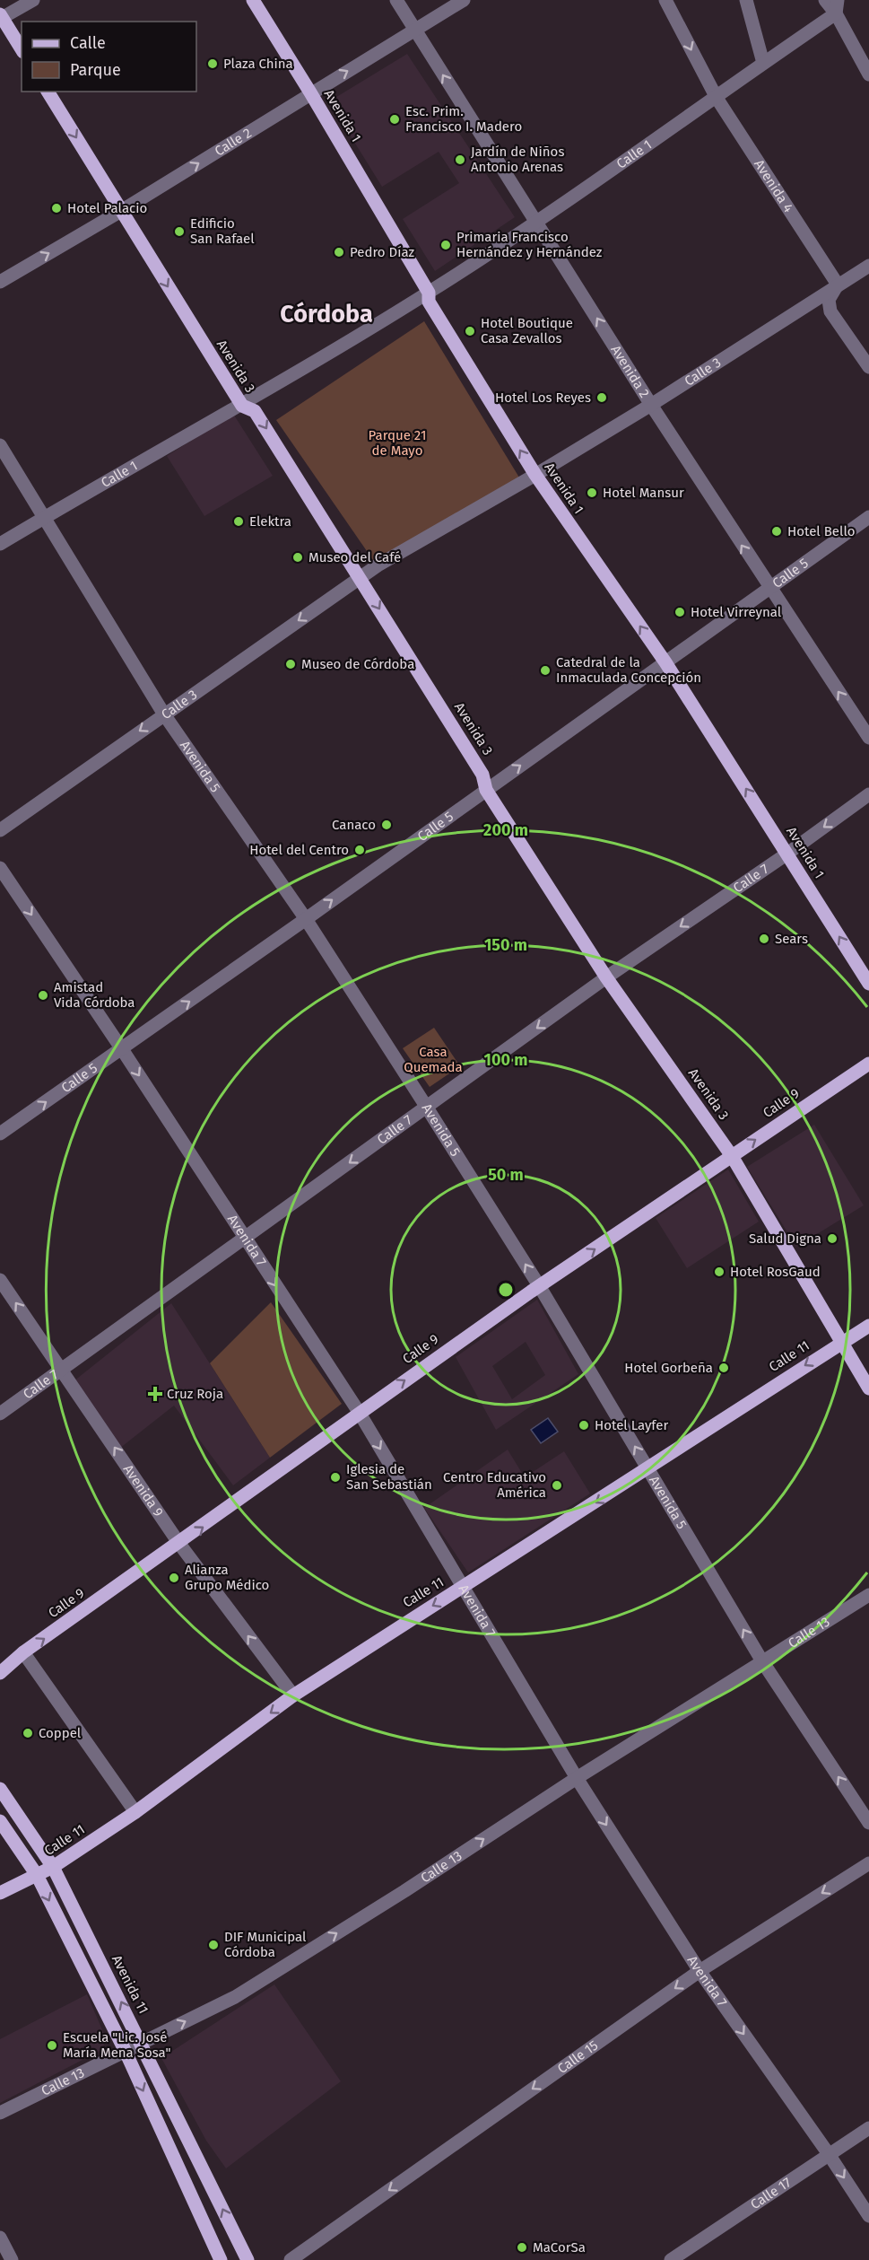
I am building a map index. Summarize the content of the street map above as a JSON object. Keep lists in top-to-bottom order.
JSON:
{
  "streets": {
    "main road": [
      "Avenida 1",
      "Avenida 3",
      "Calle 9",
      "Calle 11",
      "Avenida 11"
    ],
    "street": [
      "Calle 2",
      "Calle 1",
      "Avenida 4",
      "Avenida 2",
      "Calle 3",
      "Calle 5",
      "Avenida 5",
      "Calle 7",
      "Avenida 7",
      "Avenida 9",
      "Calle 13",
      "Calle 15",
      "Calle 17"
    ]
  },
  "crossings": [
    ["Avenida 1", "Calle 2"],
    ["Avenida 1", "Calle 1"],
    ["Avenida 1", "Calle 3"],
    ["Avenida 1", "Calle 5"],
    ["Avenida 1", "Calle 7"],
    ["Calle 2", "Avenida 3"],
    ["Calle 2", "Avenida 2"],
    ["Calle 1", "Avenida 4"],
    ["Calle 1", "Avenida 3"],
    ["Calle 1", "Avenida 2"],
    ["Calle 1", "Avenida 5"],
    ["Avenida 4", "Calle 3"],
    ["Avenida 3", "Calle 3"],
    ["Avenida 3", "Calle 5"],
    ["Avenida 3", "Calle 7"],
    ["Avenida 3", "Calle 9"],
    ["Avenida 3", "Calle 11"],
    ["Avenida 2", "Calle 3"],
    ["Avenida 2", "Calle 5"],
    ["Calle 3", "Avenida 5"],
    ["Calle 5", "Avenida 5"],
    ["Calle 5", "Avenida 7"],
    ["Avenida 5", "Calle 7"],
    ["Avenida 5", "Calle 9"],
    ["Avenida 5", "Calle 11"],
    ["Avenida 5", "Calle 13"],
    ["Calle 7", "Avenida 7"],
    ["Calle 7", "Avenida 9"],
    ["Calle 9", "Avenida 7"],
    ["Calle 9", "Avenida 9"],
    ["Avenida 7", "Calle 11"],
    ["Avenida 7", "Calle 13"],
    ["Avenida 7", "Calle 15"],
    ["Avenida 7", "Calle 17"],
    ["Calle 11", "Avenida 9"],
    ["Calle 11", "Avenida 11"],
    ["Calle 13", "Avenida 11"]
  ],
  "one_way": [
    "Avenida 1",
    "Calle 2",
    "Avenida 3",
    "Avenida 2",
    "Calle 3",
    "Calle 5",
    "Avenida 5",
    "Calle 7",
    "Calle 9",
    "Avenida 7",
    "Calle 11",
    "Avenida 9",
    "Calle 13",
    "Calle 15"
  ],
  "districts": ["Córdoba"],
  "parks": ["Parque 21 de Mayo", "Casa Quemada"],
  "places": {
    "other": [
      "Plaza China",
      "Esc. Prim. Francisco I. Madero",
      "Jardín de Niños Antonio Arenas",
      "Hotel Palacio",
      "Edificio San Rafael",
      "Primaria Francisco Hernández y Hernández",
      "Pedro Díaz",
      "Hotel Boutique Casa Zevallos",
      "Hotel Los Reyes",
      "Hotel Mansur",
      "Elektra",
      "Hotel Bello",
      "Museo del Café",
      "Hotel Virreynal",
      "Museo de Córdoba",
      "Catedral de la Inmaculada Concepción",
      "Canaco",
      "Hotel del Centro",
      "Sears",
      "Amistad Vida Córdoba",
      "Salud Digna",
      "Hotel RosGaud",
      "Hotel Gorbeña",
      "Hotel Layfer",
      "Iglesia de San Sebastián",
      "Centro Educativo América",
      "Alianza Grupo Médico",
      "Coppel",
      "DIF Municipal Córdoba",
      "Escuela \"Lic. José María Mena Sosa\"",
      "MaCorSa"
    ],
    "health": ["Cruz Roja"]
  },
  "legend": ["Calle", "Parque"],
  "rings": [
    "200 m",
    "150 m",
    "100 m",
    "50 m"
  ]
}
